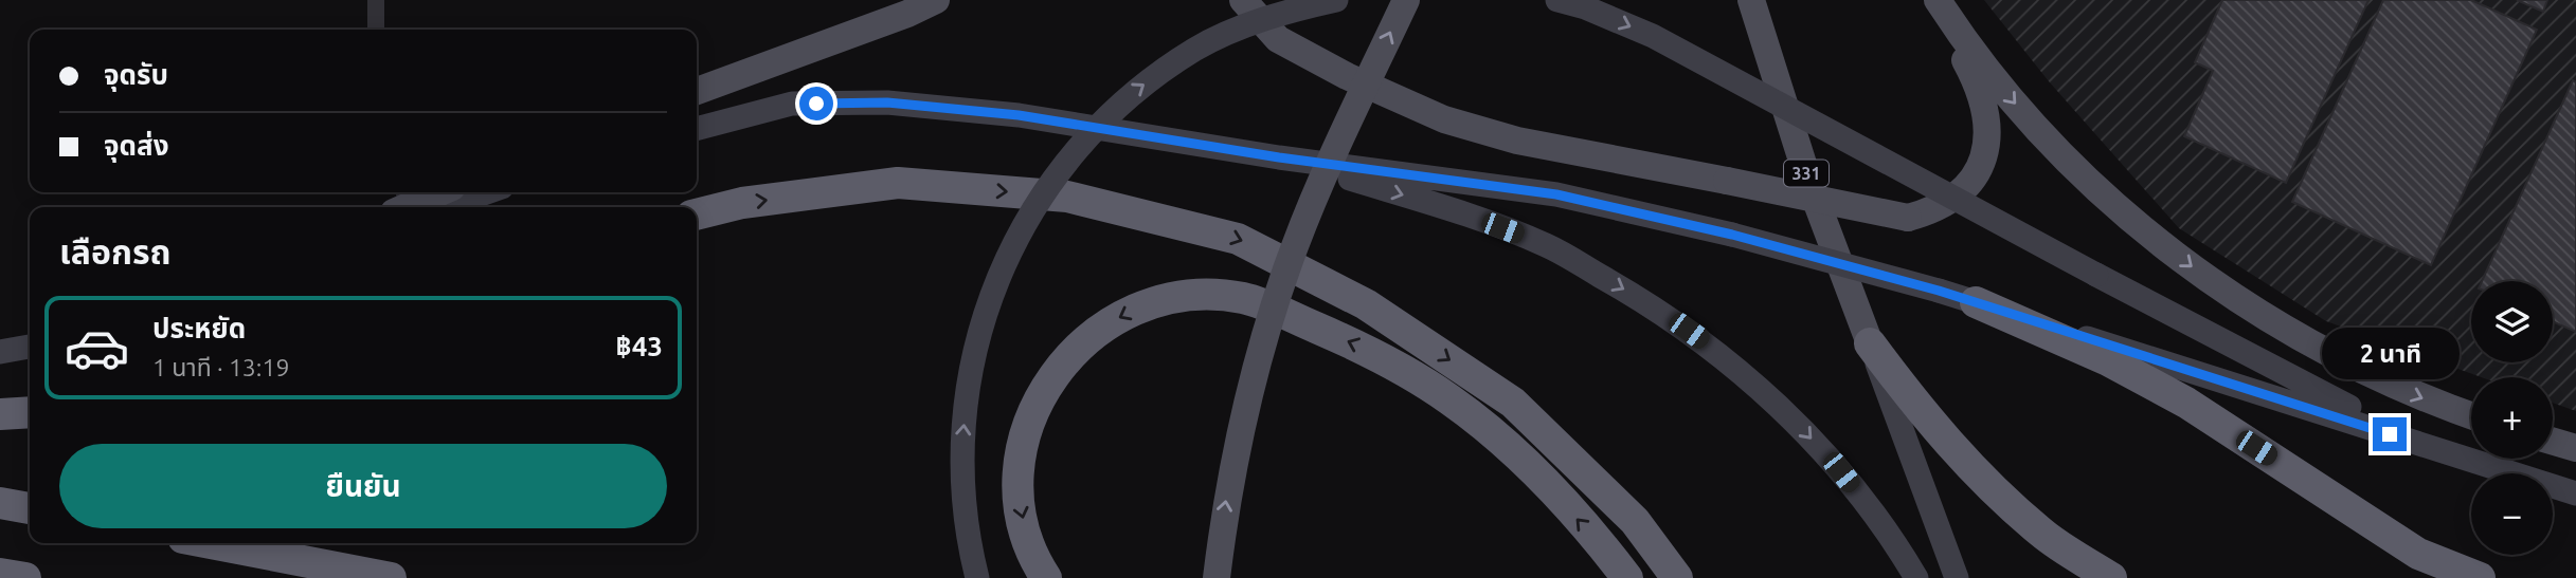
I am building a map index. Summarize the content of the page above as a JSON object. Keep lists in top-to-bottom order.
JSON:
{
  "streets": {
    "main road": ["331"]
  },
  "page": {
    "banner": ["จุดรับ", "จุดส่ง"],
    "heading": "เลือกรถ",
    "map_buttons": ["+", "−"],
    "list": [
      {
        "name": "ประหยัด",
        "note": "1 นาที · 13:19",
        "value": "฿43"
      }
    ],
    "bubble": "2 นาที",
    "buttons": "ยืนยัน"
  }
}
